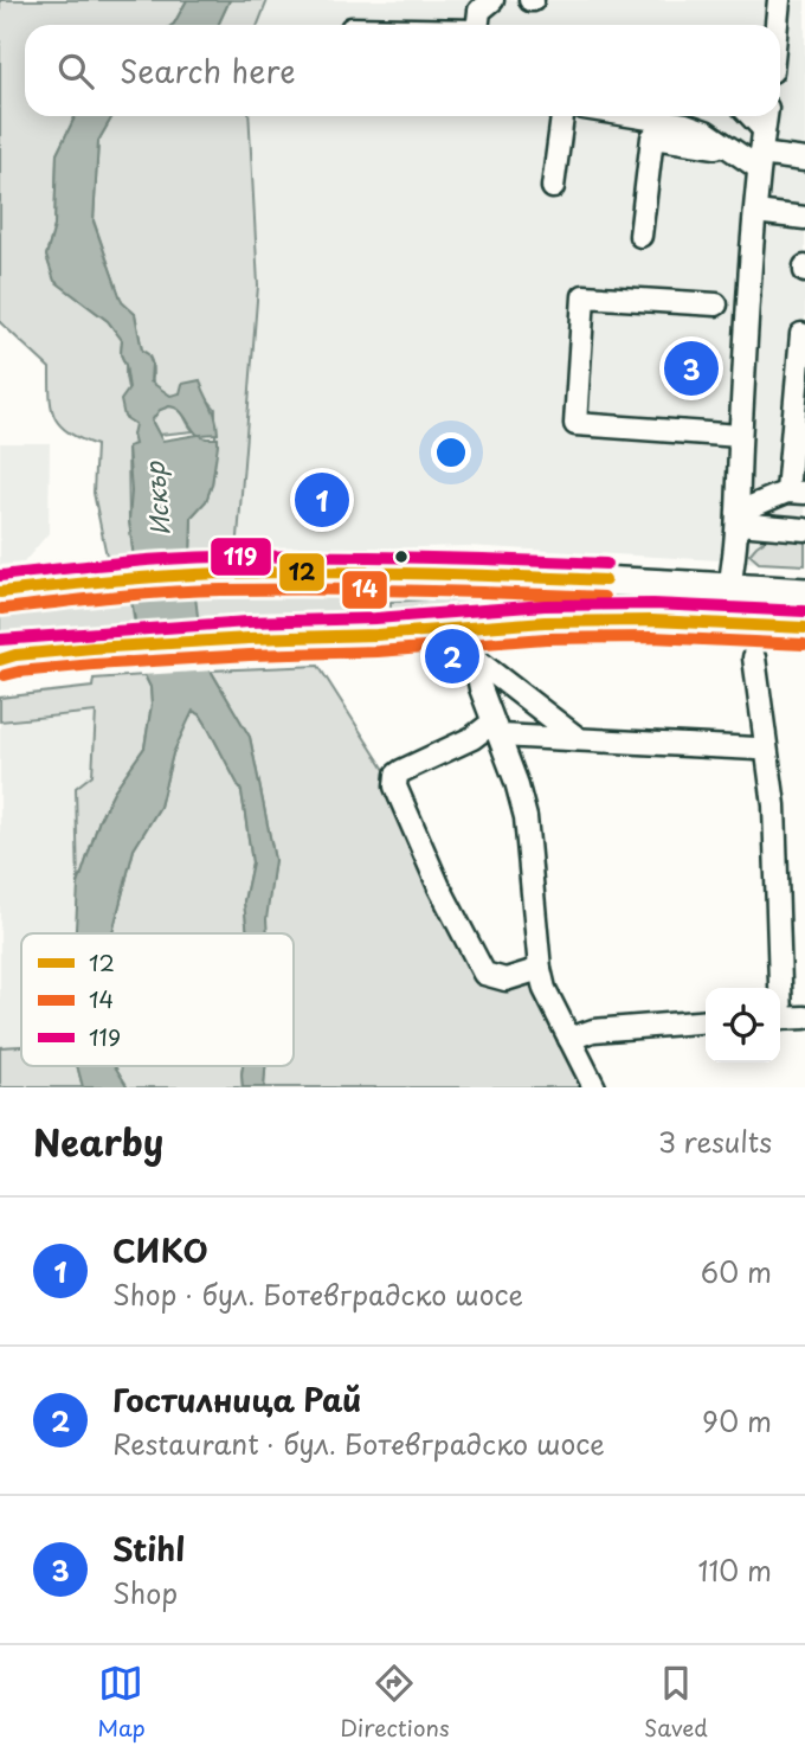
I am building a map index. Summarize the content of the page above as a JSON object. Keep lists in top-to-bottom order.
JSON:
{
  "water": ["Искър"],
  "lines": ["transit line 119", "transit line 12", "transit line 14"],
  "legend": ["12", "14", "119"],
  "page": {
    "search": "Search here",
    "pins": ["3", "1", "2"],
    "heading": ["Nearby", "3 results"],
    "list": [
      {
        "mark": "1",
        "name": "СИКО",
        "note": "Shop · бул. Ботевградско шосе",
        "value": "60 m"
      },
      {
        "mark": "2",
        "name": "Гостилница Рай",
        "note": "Restaurant · бул. Ботевградско шосе",
        "value": "90 m"
      },
      {
        "mark": "3",
        "name": "Stihl",
        "note": "Shop",
        "value": "110 m"
      }
    ],
    "nav": ["Map", "Directions", "Saved"]
  }
}
